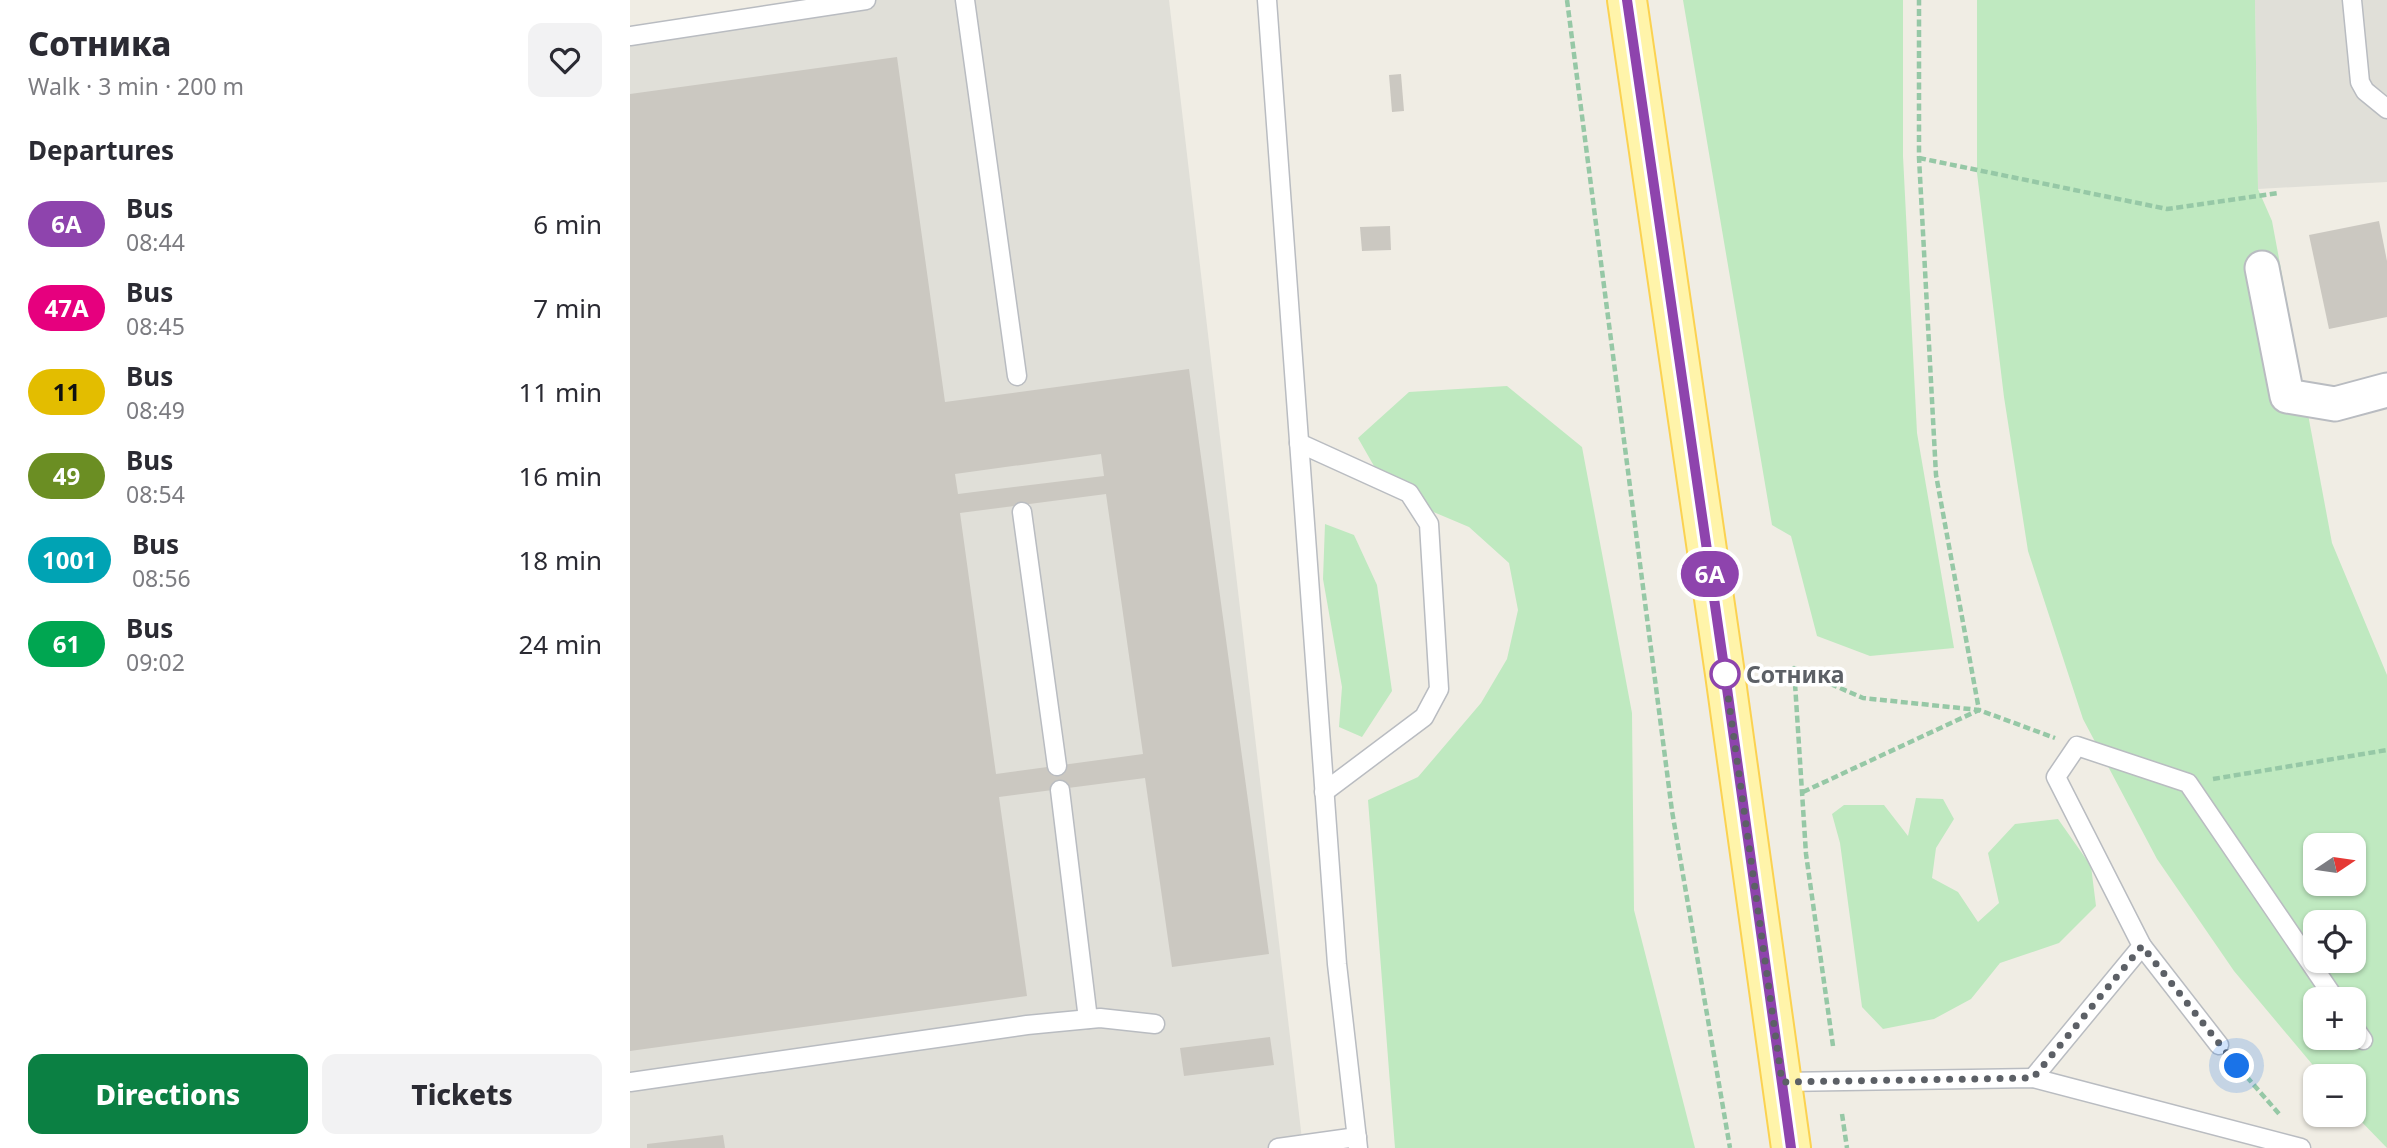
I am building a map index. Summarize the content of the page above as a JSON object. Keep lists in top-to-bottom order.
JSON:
{
  "places": ["Сотника"],
  "lines": ["bus line 6А"],
  "north": "right",
  "page": {
    "heading": [
      ["Сотника", "Walk · 3 min · 200 m"],
      "Departures"
    ],
    "on_map": "6А",
    "list": [
      {
        "mark": "6А",
        "name": "Bus",
        "note": "08:44",
        "value": "6 min"
      },
      {
        "mark": "47А",
        "name": "Bus",
        "note": "08:45",
        "value": "7 min"
      },
      {
        "mark": "11",
        "name": "Bus",
        "note": "08:49",
        "value": "11 min"
      },
      {
        "mark": "49",
        "name": "Bus",
        "note": "08:54",
        "value": "16 min"
      },
      {
        "mark": "1001",
        "name": "Bus",
        "note": "08:56",
        "value": "18 min"
      },
      {
        "mark": "61",
        "name": "Bus",
        "note": "09:02",
        "value": "24 min"
      }
    ],
    "map_buttons": ["+", "−"],
    "buttons": ["Directions", "Tickets"]
  }
}
